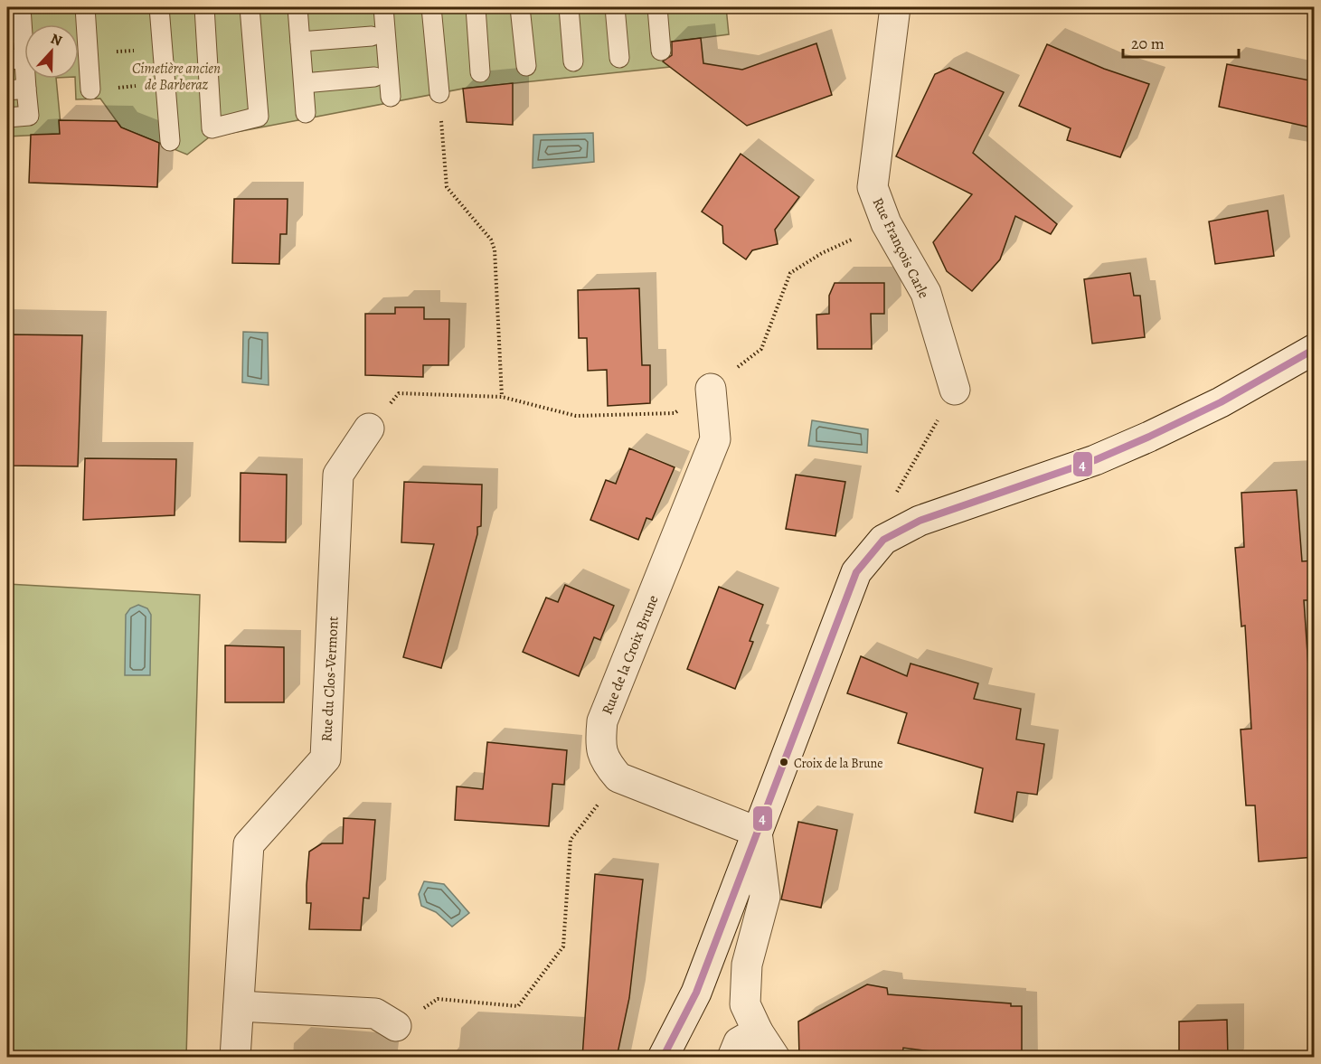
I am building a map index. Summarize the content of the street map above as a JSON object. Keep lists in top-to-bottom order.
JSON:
{
  "streets": {
    "street": ["Rue François Carle", "Rue de la Croix Brune", "Rue du Clos-Vermont"]
  },
  "parks": ["Cimetière ancien de Barberaz"],
  "places": ["Croix de la Brune"],
  "lines": ["transit line 4"],
  "scale_bar": "20 m",
  "north": "top"
}
